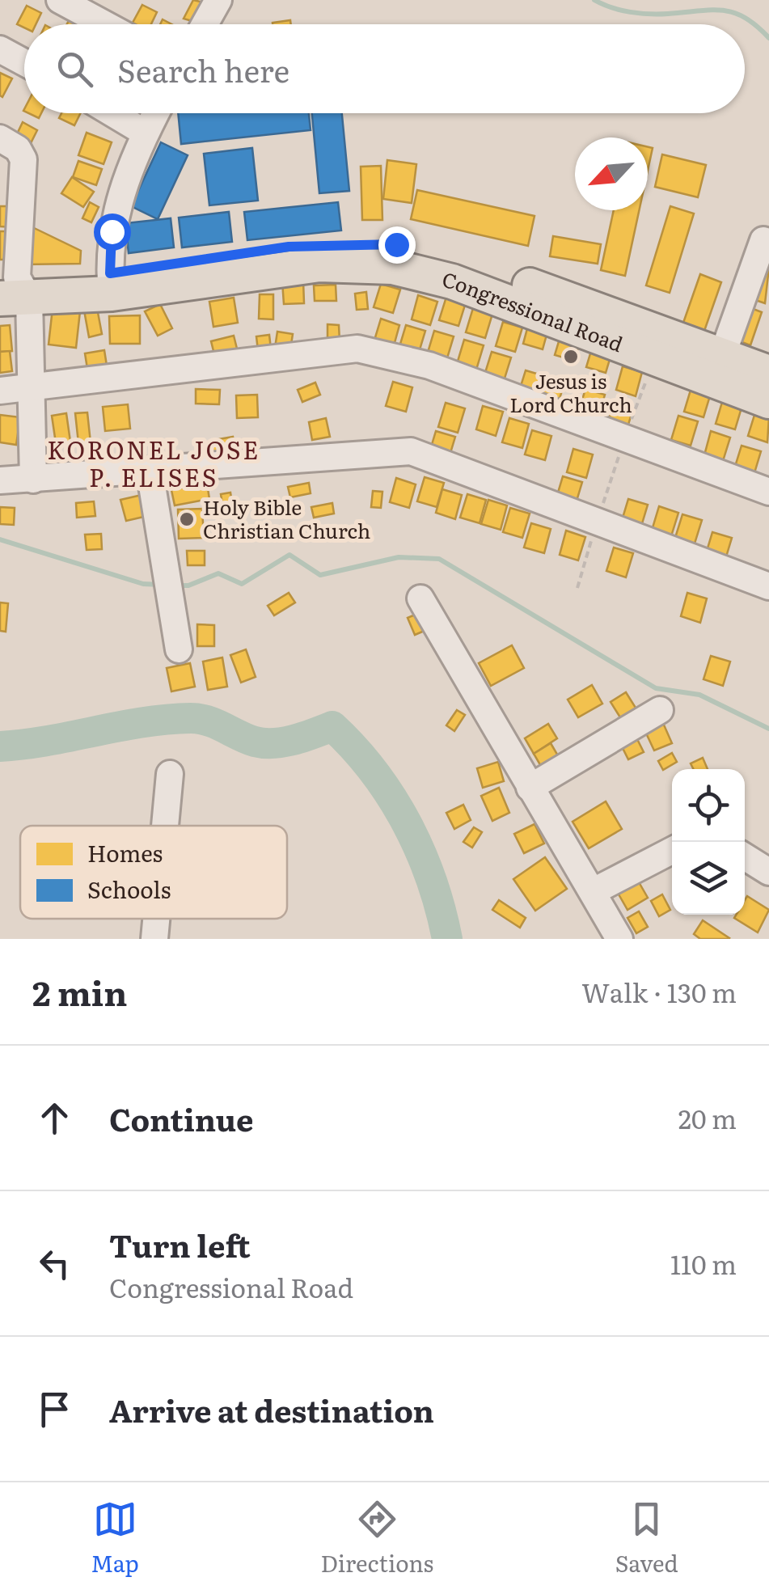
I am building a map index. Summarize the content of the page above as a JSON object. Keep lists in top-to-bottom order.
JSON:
{
  "streets": {
    "main road": ["Congressional Road"]
  },
  "districts": ["KORONEL JOSE P. ELISES"],
  "places": ["Jesus is Lord Church", "Holy Bible Christian Church"],
  "legend": ["Homes", "Schools"],
  "north": "bottom left",
  "page": {
    "search": "Search here",
    "heading": ["2 min", "Walk · 130 m"],
    "list": [
      ["Continue", "20 m"],
      ["Turn left", "Congressional Road", "110 m"],
      "Arrive at destination"
    ],
    "nav": ["Map", "Directions", "Saved"]
  }
}
